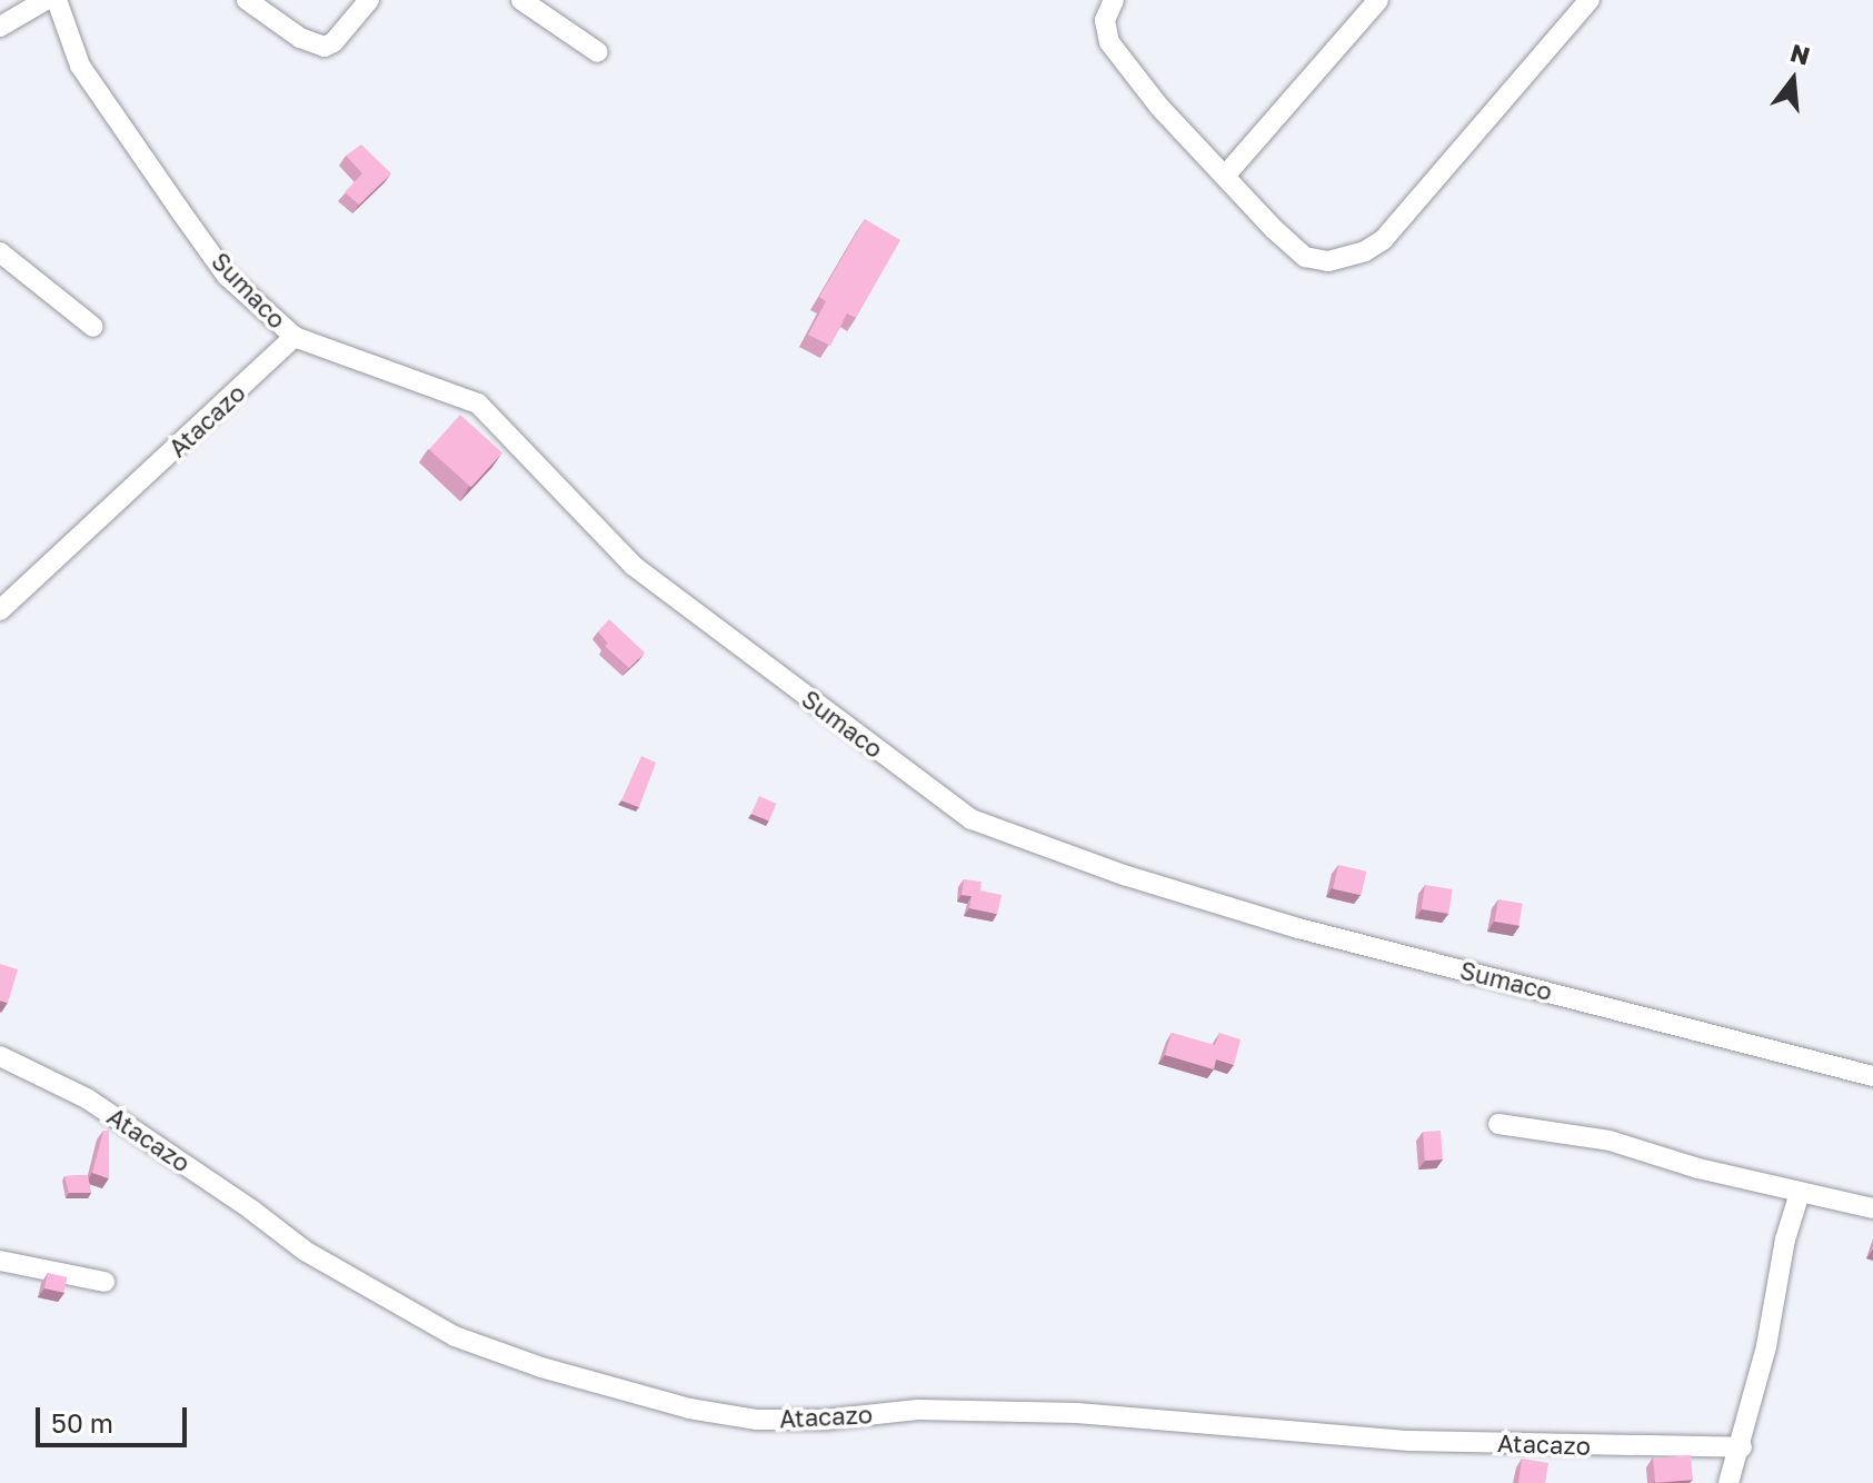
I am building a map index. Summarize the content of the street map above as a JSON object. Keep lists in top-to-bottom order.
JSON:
{
  "streets": {
    "street": ["Sumaco", "Atacazo"]
  },
  "crossings": [
    ["Sumaco", "Atacazo"]
  ],
  "scale_bar": "50 m",
  "north": "top"
}
